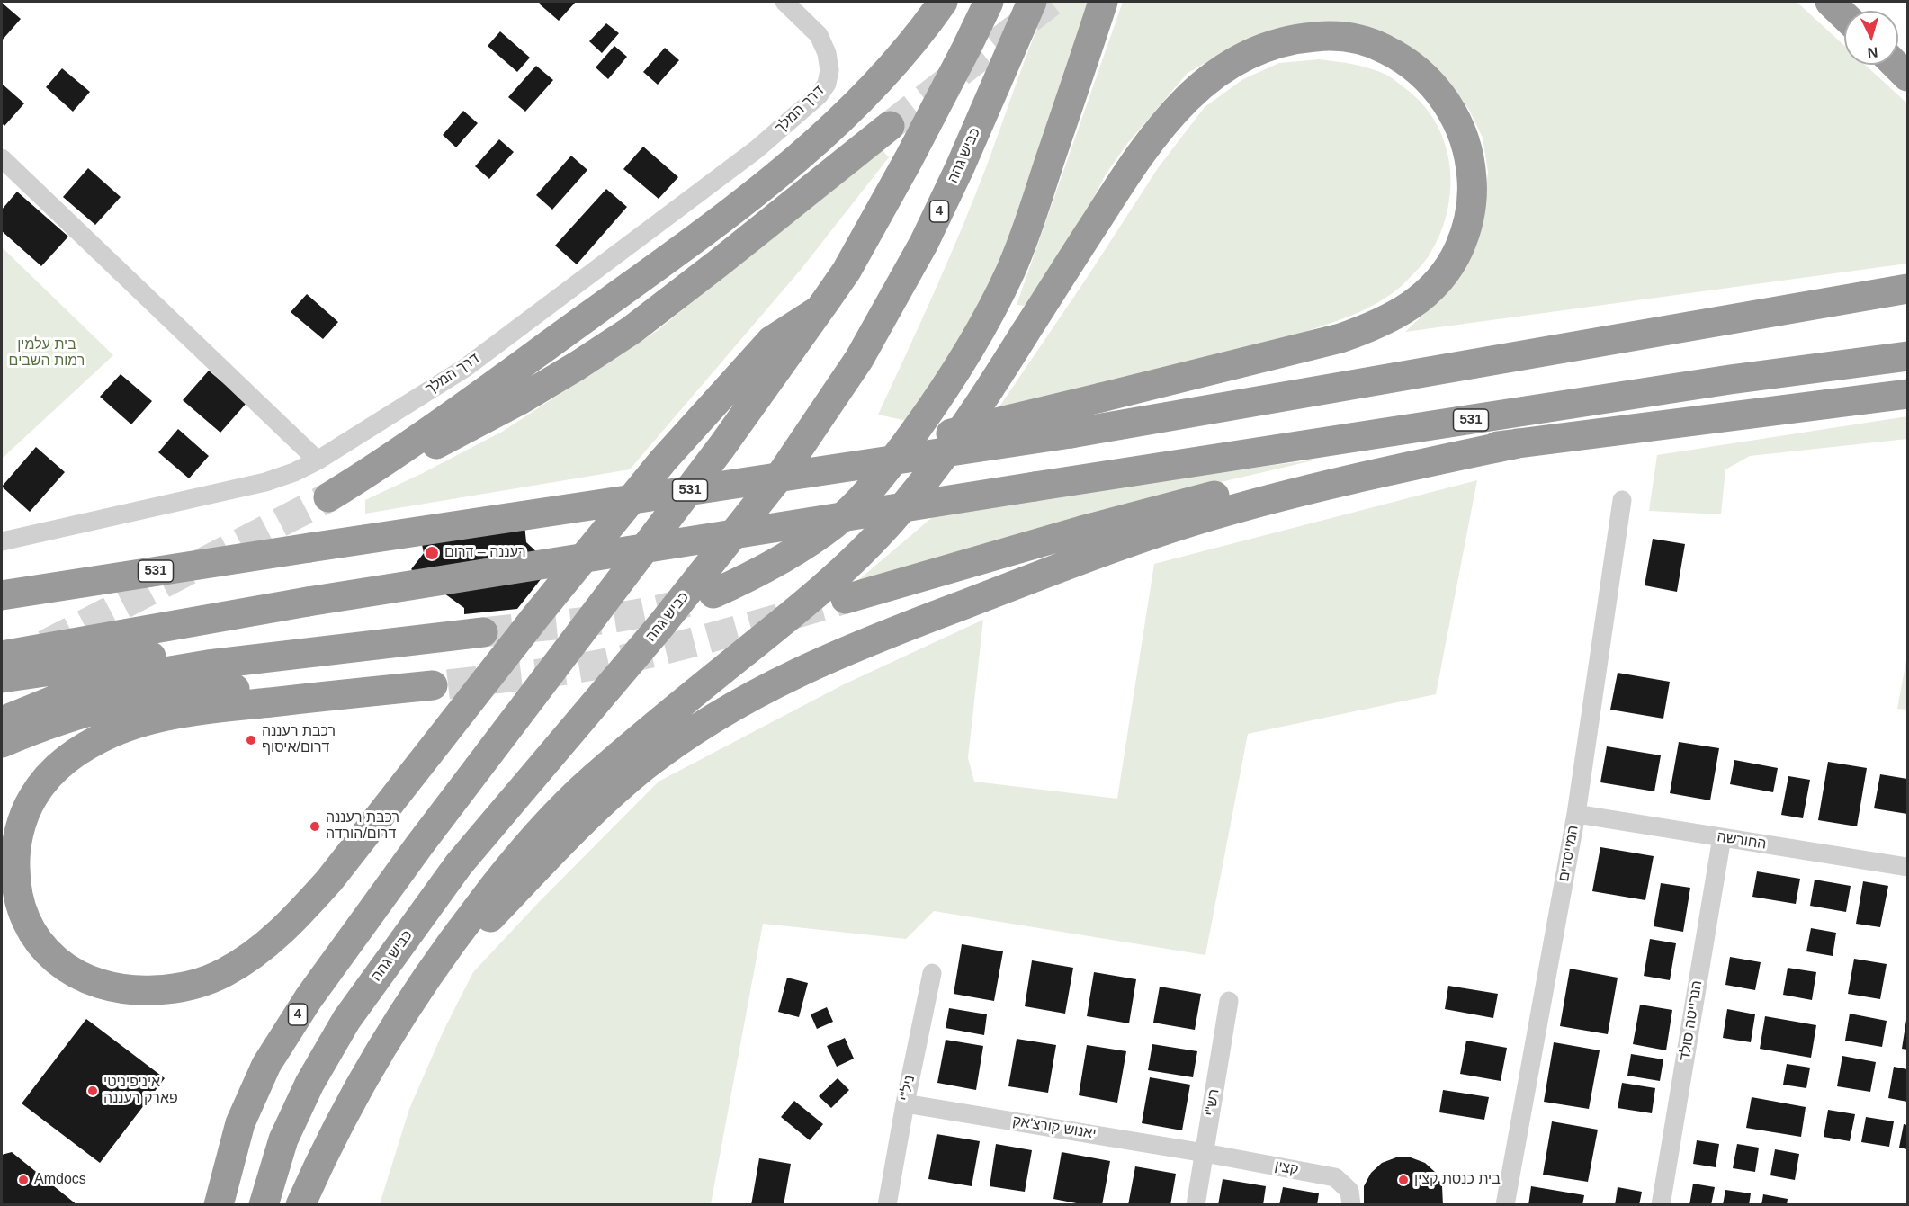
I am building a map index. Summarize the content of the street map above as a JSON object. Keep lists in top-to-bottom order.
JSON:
{
  "streets": {
    "highway": ["כביש גהה", "4", "531"],
    "street": [
      "דרך המלך",
      "החורשה",
      "המייסדים",
      "הנרייטה סולד",
      "ניל\"י",
      "רש\"י",
      "יאנוש קורצ'אק",
      "קצין"
    ]
  },
  "crossings": [
    ["החורשה", "המייסדים"],
    ["החורשה", "הנרייטה סולד"],
    ["ניל\"י", "יאנוש קורצ'אק"],
    ["רש\"י", "יאנוש קורצ'אק"],
    ["רש\"י", "קצין"],
    ["יאנוש קורצ'אק", "קצין"]
  ],
  "parks": ["בית עלמין רמות השבים"],
  "places": [
    "רעננה – דרום",
    "רכבת רעננה דרום/איסוף",
    "רכבת רעננה דרום/הורדה",
    "איניפיניטי פארק רעננה",
    "Amdocs",
    "בית כנסת קצין"
  ],
  "north": "bottom"
}
